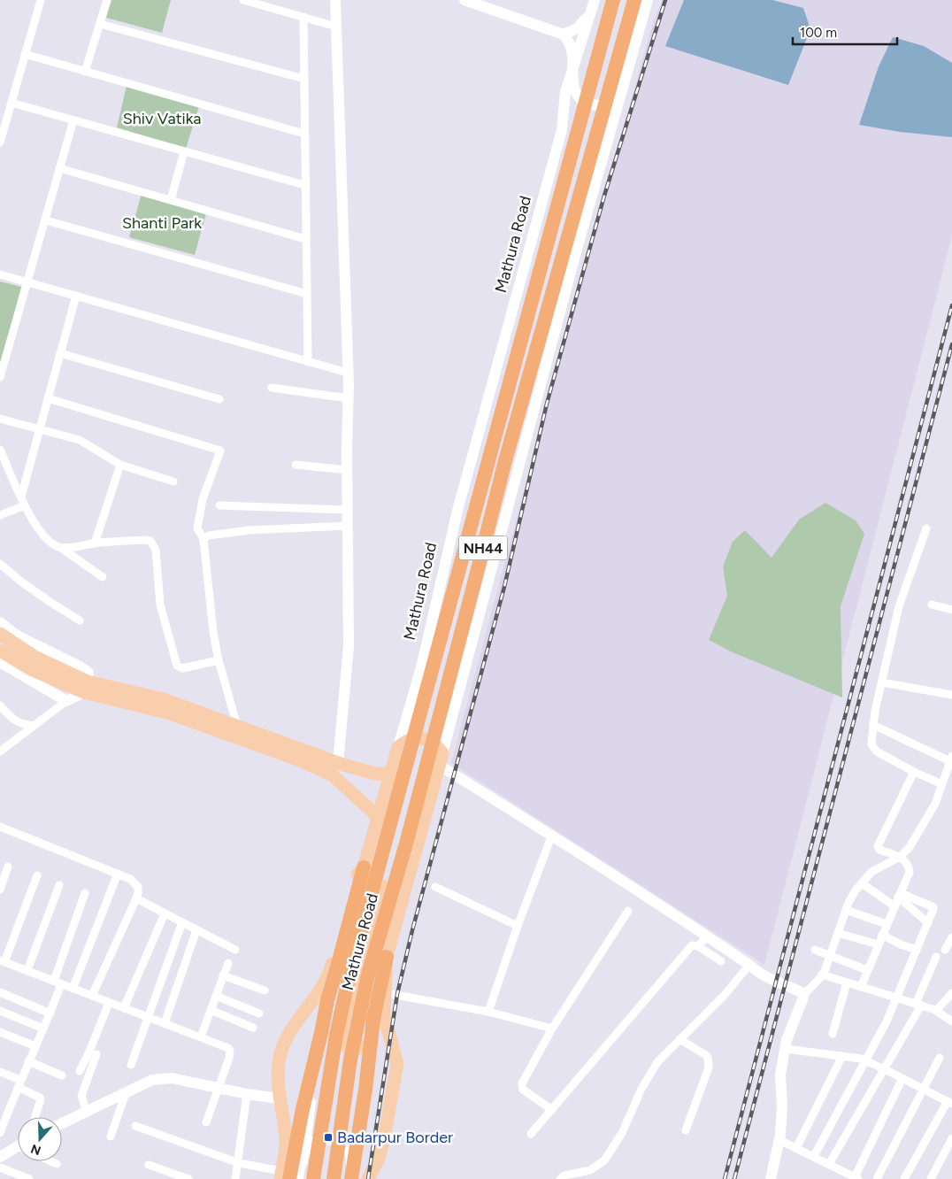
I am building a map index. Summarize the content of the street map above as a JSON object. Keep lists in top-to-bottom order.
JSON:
{
  "streets": {
    "highway": ["Mathura Road", "NH44"]
  },
  "parks": ["Shiv Vatika", "Shanti Park"],
  "places": {
    "transit": ["Badarpur Border"]
  },
  "scale_bar": "100 m",
  "north": "bottom"
}
